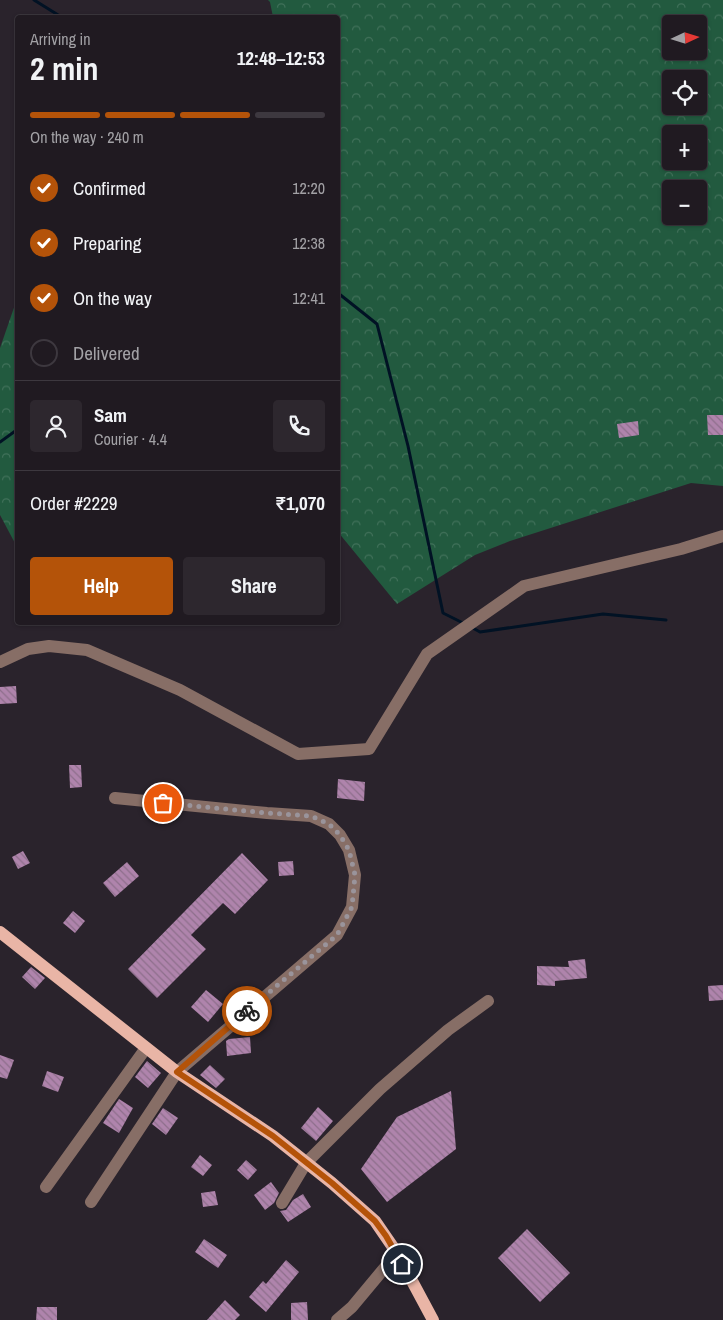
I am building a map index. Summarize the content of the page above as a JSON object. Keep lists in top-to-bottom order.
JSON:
{
  "north": "right",
  "page": {
    "map_buttons": ["+", "−"],
    "heading": ["2 min", "Arriving in", "12:48–12:53"],
    "panel": [
      "Sam",
      "Courier · 4.4",
      "Order #2229",
      "₹1,070"
    ],
    "bar": "On the way · 240 m",
    "list": [
      ["Confirmed", "12:20"],
      ["Preparing", "12:38"],
      ["On the way", "12:41"],
      "Delivered"
    ],
    "buttons": ["Help", "Share"]
  }
}
